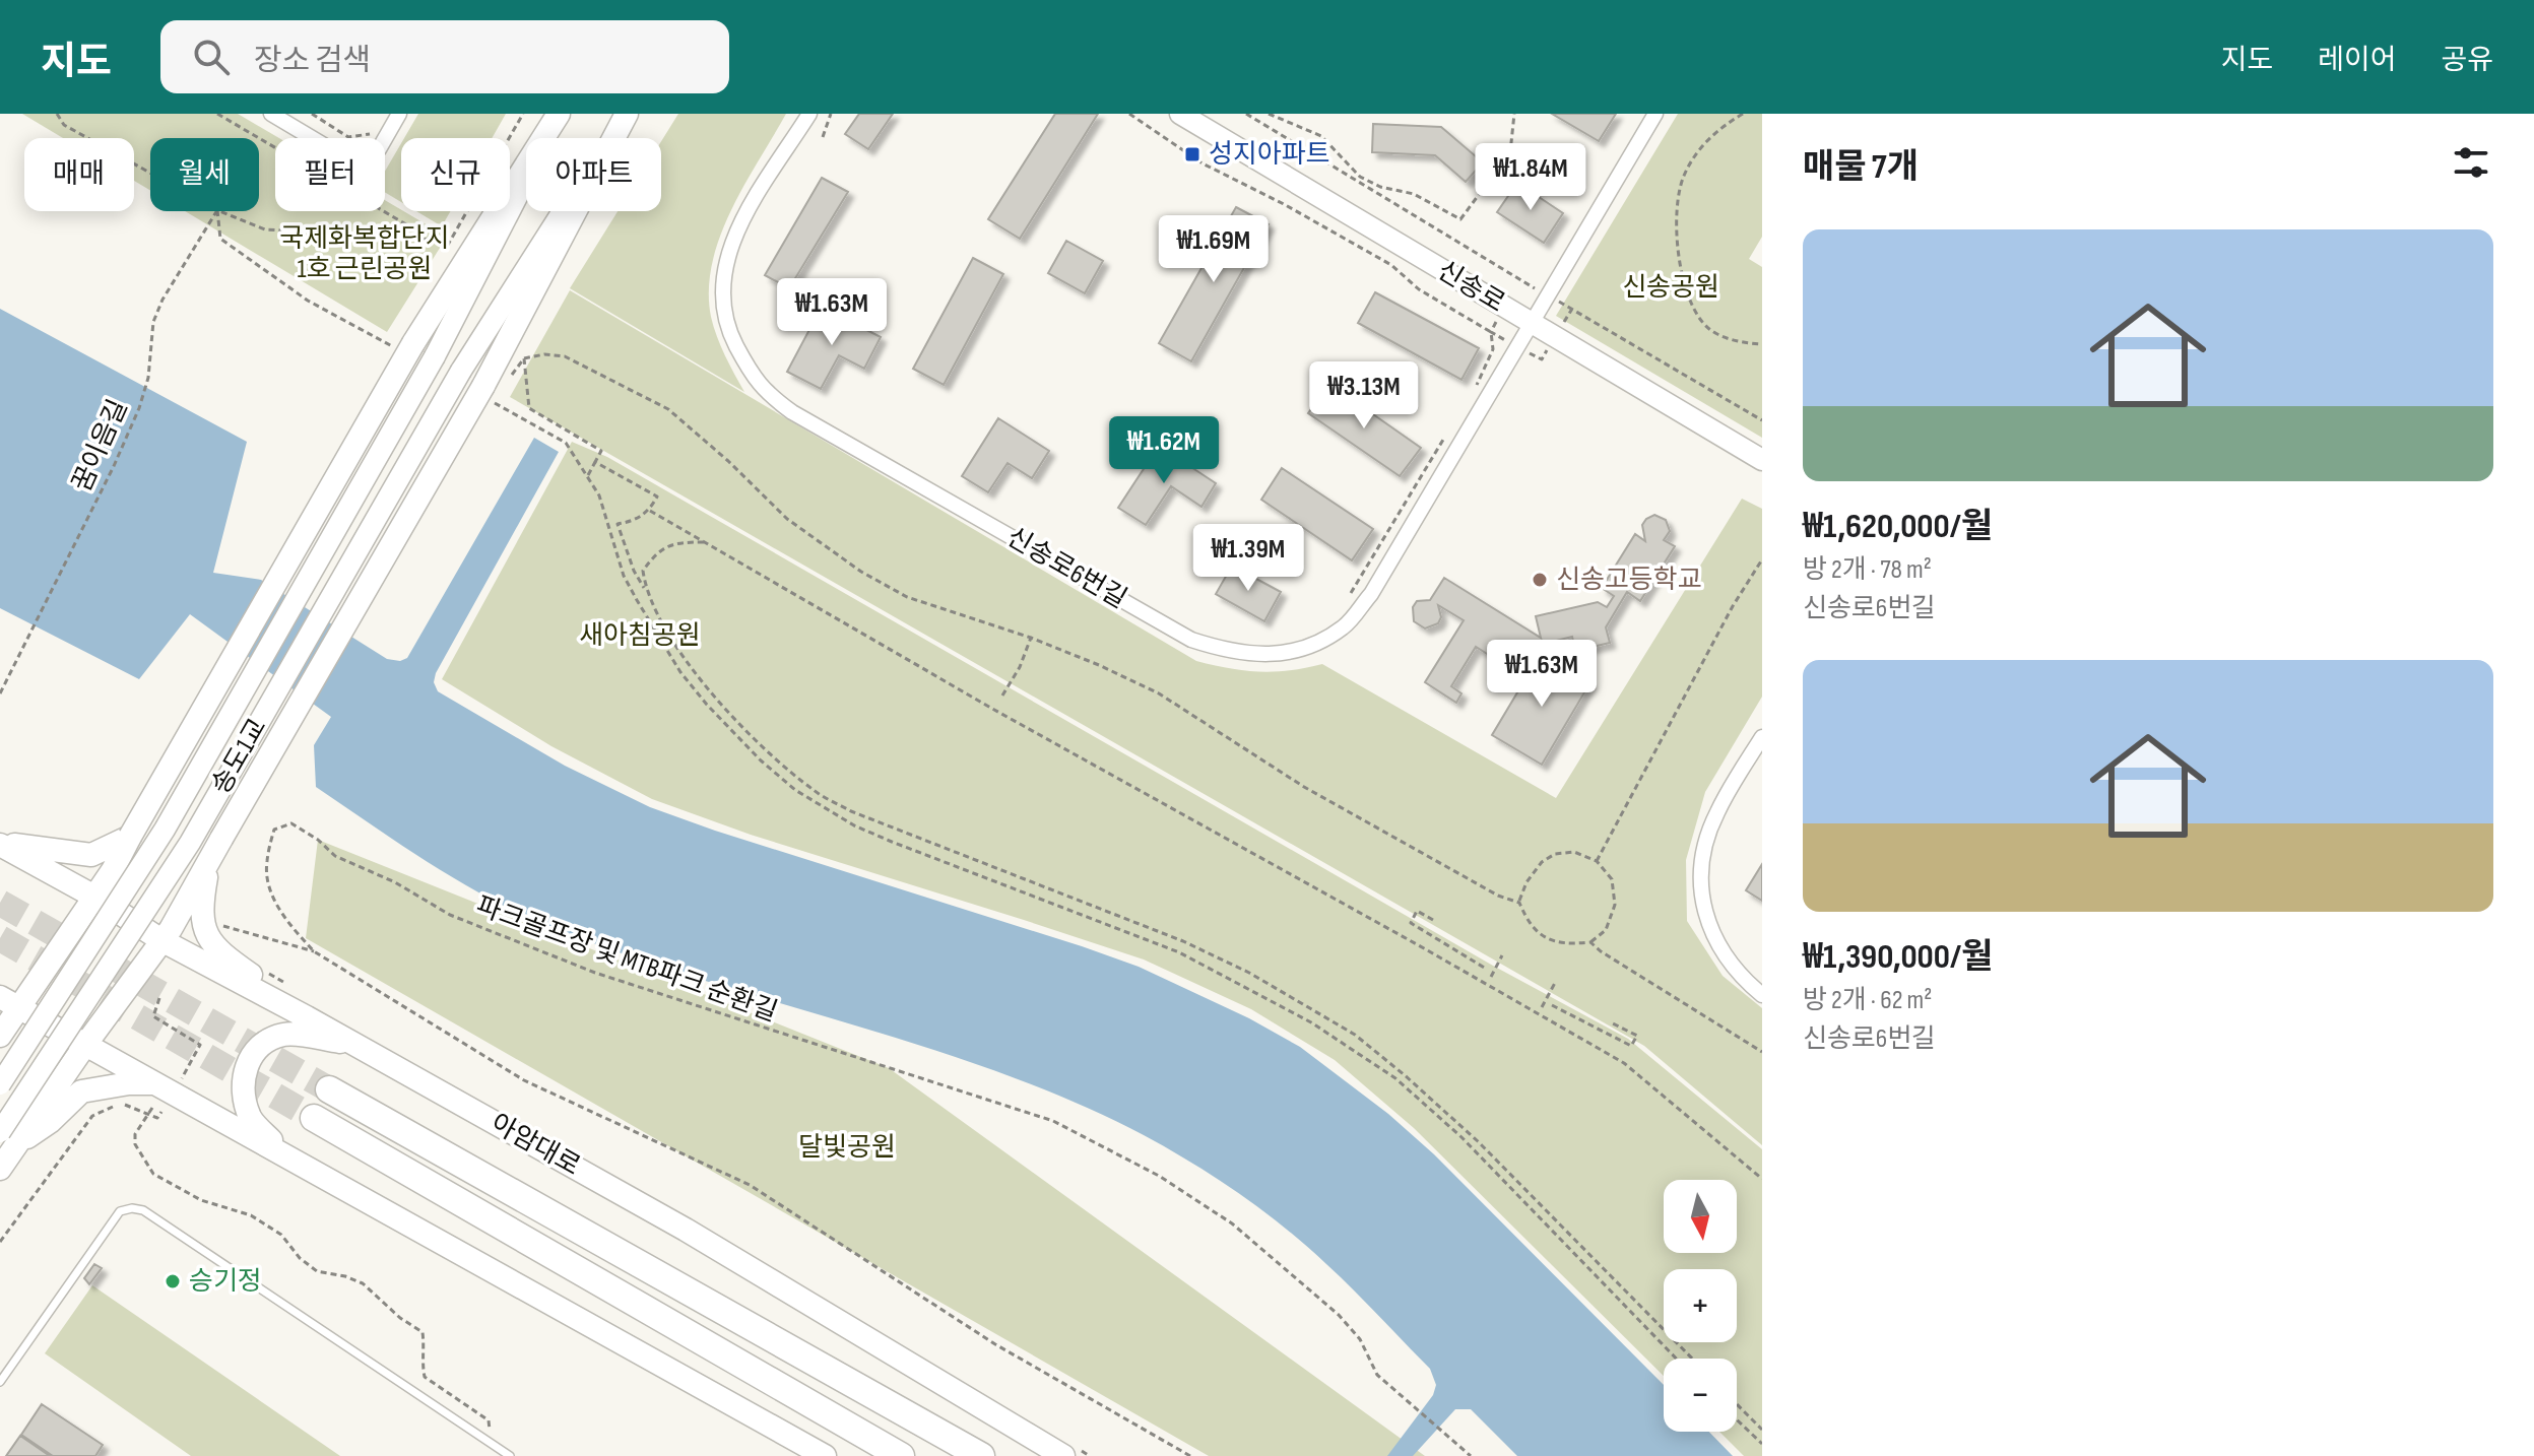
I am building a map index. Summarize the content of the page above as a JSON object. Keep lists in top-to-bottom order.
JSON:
{
  "streets": {
    "highway": ["아암대로"],
    "main road": ["신송로", "송도1교"],
    "street": ["신송로6번길"],
    "path": ["꿈이음길", "파크골프장 및 MTB파크 순환길"]
  },
  "crossings": [
    ["신송로", "신송로6번길"]
  ],
  "parks": [
    "국제화복합단지 1호 근린공원",
    "신송공원",
    "새아침공원",
    "달빛공원"
  ],
  "places": {
    "transit": ["성지아파트"],
    "other": ["신송고등학교", "승기정"]
  },
  "north": "bottom",
  "page": {
    "header": "지도",
    "search": "장소 검색",
    "nav": ["지도", "레이어", "공유"],
    "heading": "매물 7개",
    "chip": [
      "매매",
      "월세",
      "필터",
      "신규",
      "아파트"
    ],
    "price": [
      "₩1.84M",
      "₩1.69M",
      "₩1.63M",
      "₩3.13M",
      "₩1.62M",
      "₩1.39M",
      "₩1.63M"
    ],
    "list": [
      {
        "name": "₩1,620,000/월",
        "note": "방 2개 · 78 m² · 신송로6번길"
      },
      {
        "name": "₩1,390,000/월",
        "note": "방 2개 · 62 m² · 신송로6번길"
      }
    ],
    "map_buttons": ["+", "−"]
  }
}
